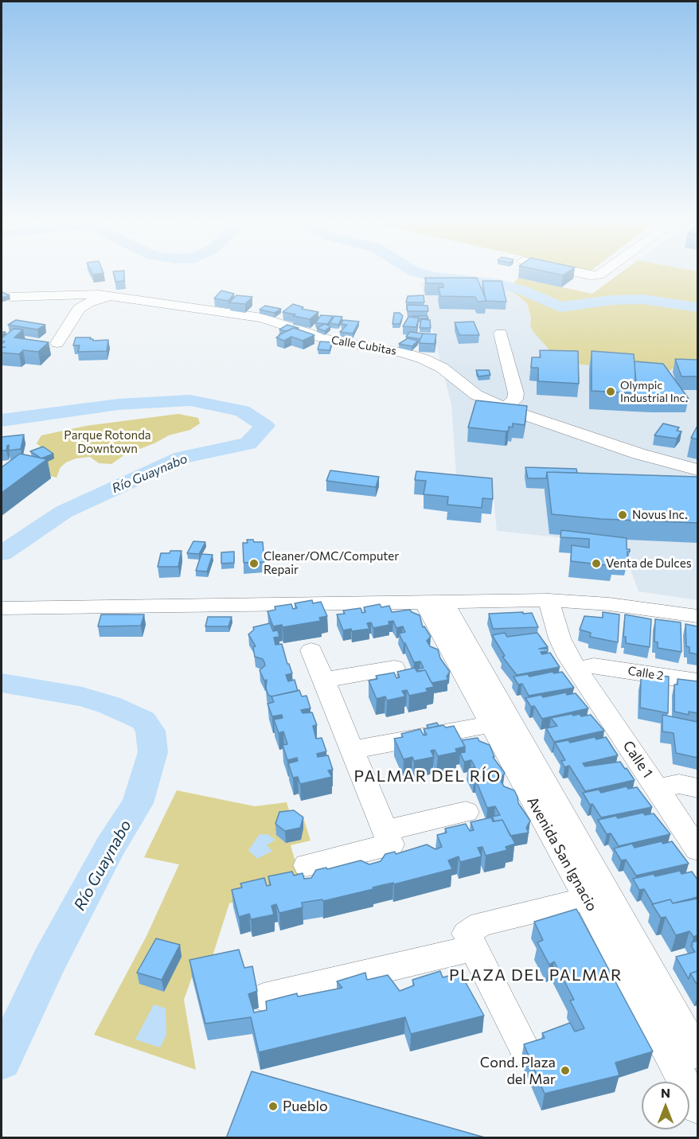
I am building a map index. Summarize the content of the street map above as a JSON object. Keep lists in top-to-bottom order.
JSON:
{
  "streets": {
    "street": [
      "Calle Cubitas",
      "Calle 2",
      "Calle 1",
      "Avenida San Ignacio"
    ]
  },
  "crossings": [
    ["Calle 2", "Calle 1"]
  ],
  "districts": ["PALMAR DEL RÍO", "PLAZA DEL PALMAR"],
  "water": ["Río Guaynabo"],
  "parks": ["Parque Rotonda Downtown"],
  "places": [
    "Olympic Industrial Inc.",
    "Novus Inc.",
    "Cleaner/OMC/Computer Repair",
    "Venta de Dulces",
    "Cond. Plaza del Mar",
    "Pueblo"
  ],
  "north": "top"
}
